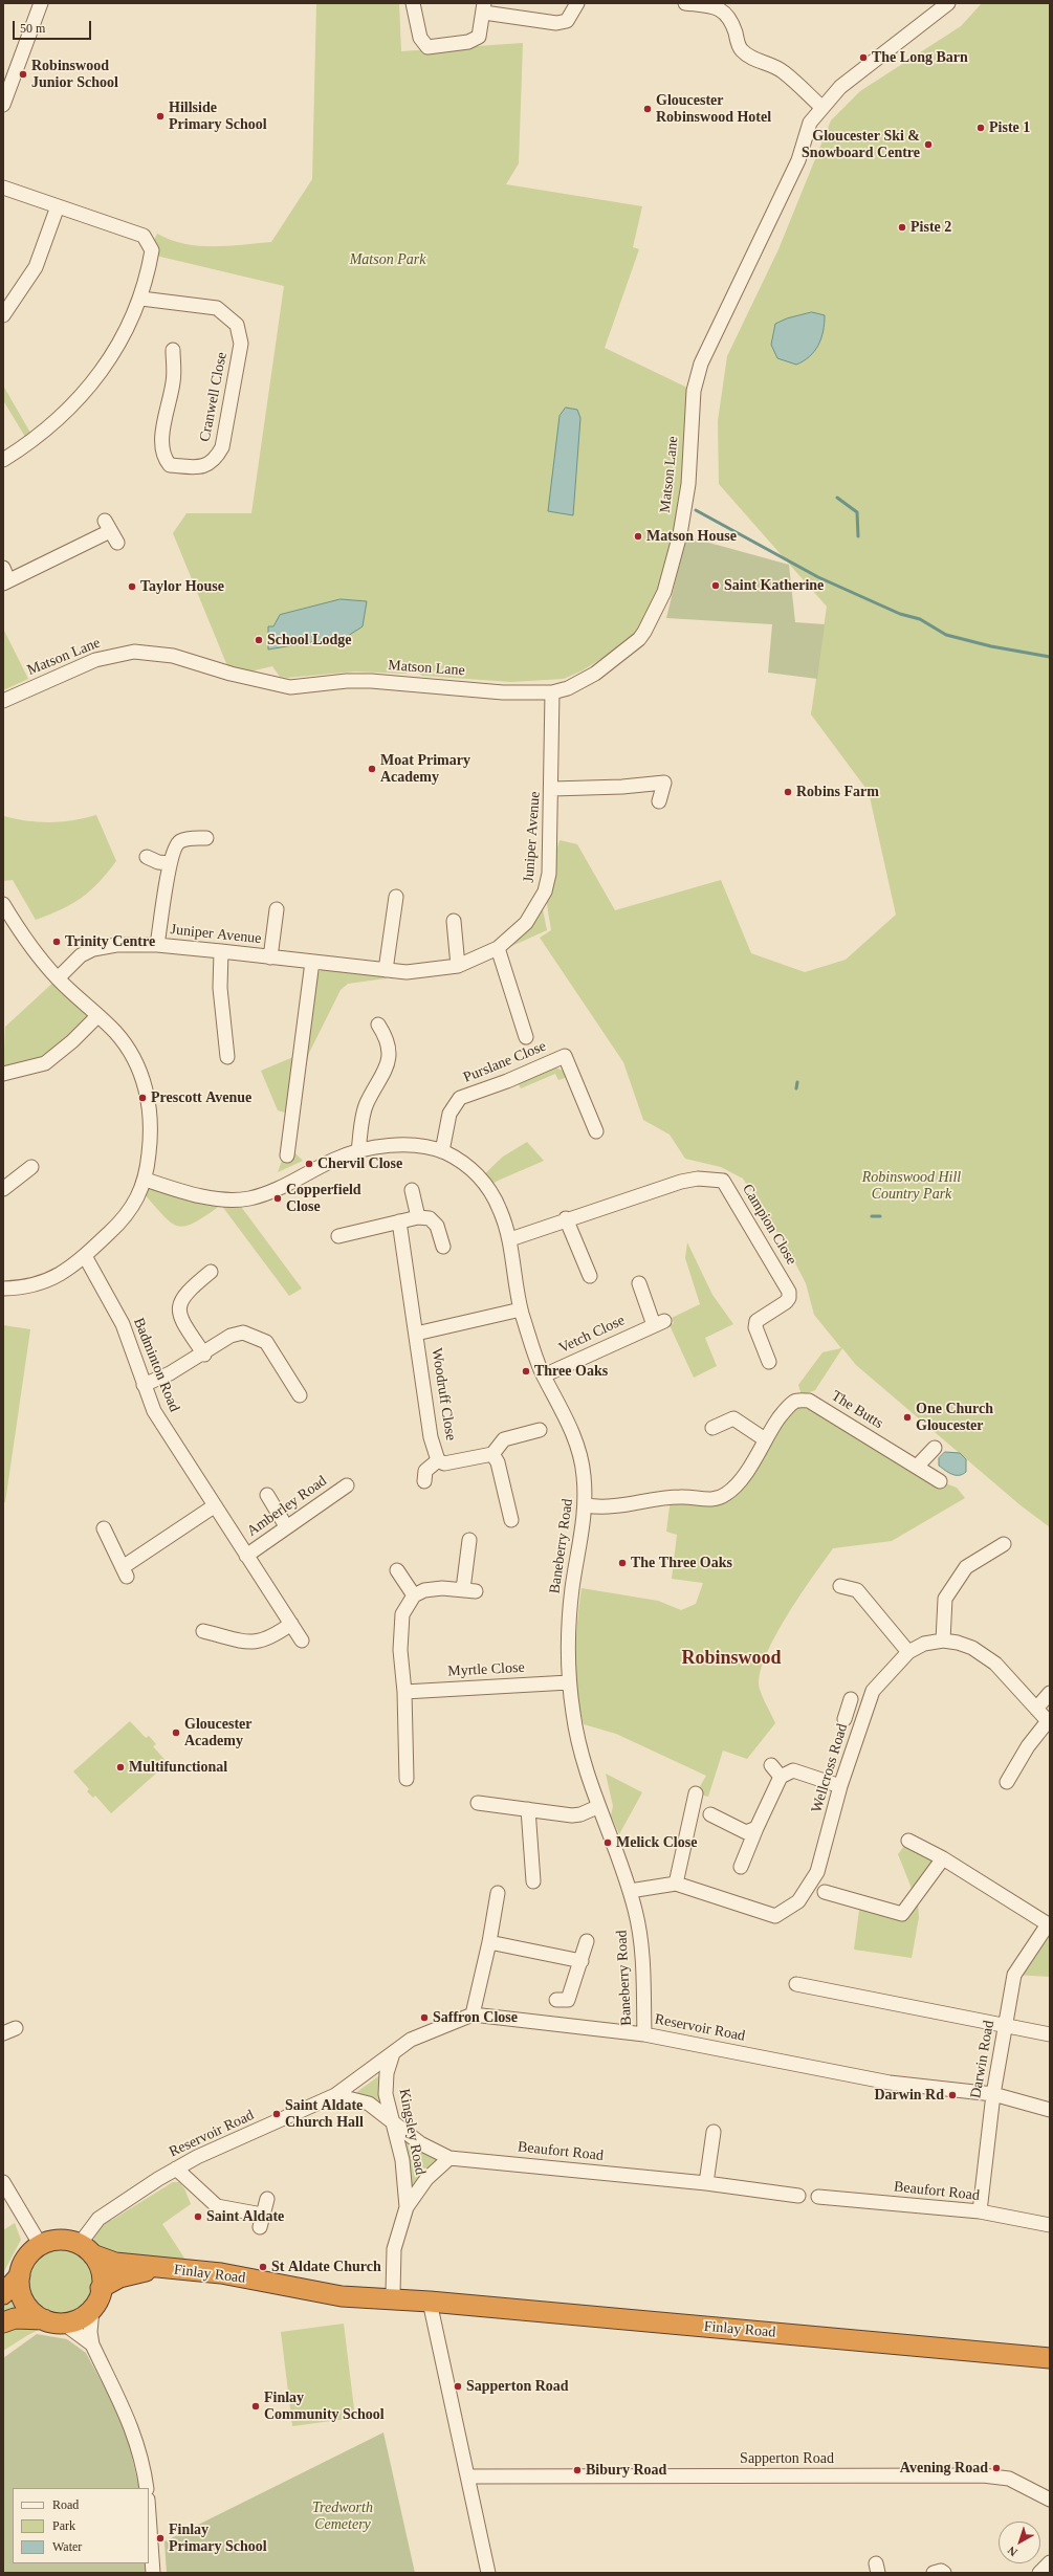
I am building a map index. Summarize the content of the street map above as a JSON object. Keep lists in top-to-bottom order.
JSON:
{
  "streets": {
    "highway": ["Finlay Road"],
    "street": [
      "Cranwell Close",
      "Matson Lane",
      "Juniper Avenue",
      "Purslane Close",
      "Campion Close",
      "Vetch Close",
      "Badminton Road",
      "Woodruff Close",
      "The Butts",
      "Amberley Road",
      "Baneberry Road",
      "Myrtle Close",
      "Wellcross Road",
      "Reservoir Road",
      "Darwin Road",
      "Kingsley Road",
      "Beaufort Road",
      "Sapperton Road"
    ]
  },
  "crossings": [
    ["Matson Lane", "Juniper Avenue"],
    ["Purslane Close", "Baneberry Road"],
    ["Campion Close", "Baneberry Road"],
    ["Vetch Close", "Baneberry Road"],
    ["Badminton Road", "Amberley Road"],
    ["Woodruff Close", "Baneberry Road"],
    ["The Butts", "Baneberry Road"],
    ["Baneberry Road", "Myrtle Close"],
    ["Baneberry Road", "Wellcross Road"],
    ["Baneberry Road", "Reservoir Road"],
    ["Reservoir Road", "Darwin Road"],
    ["Reservoir Road", "Kingsley Road"],
    ["Reservoir Road", "Beaufort Road"],
    ["Reservoir Road", "Finlay Road"],
    ["Darwin Road", "Beaufort Road"],
    ["Kingsley Road", "Beaufort Road"]
  ],
  "districts": ["Robinswood"],
  "parks": ["Matson Park", "Robinswood Hill Country Park", "Tredworth Cemetery"],
  "places": [
    "The Long Barn",
    "Robinswood Junior School",
    "Gloucester Robinswood Hotel",
    "Hillside Primary School",
    "Piste 1",
    "Gloucester Ski & Snowboard Centre",
    "Piste 2",
    "Matson House",
    "Saint Katherine",
    "Taylor House",
    "School Lodge",
    "Moat Primary Academy",
    "Robins Farm",
    "Trinity Centre",
    "Prescott Avenue",
    "Chervil Close",
    "Copperfield Close",
    "Three Oaks",
    "One Church Gloucester",
    "The Three Oaks",
    "Gloucester Academy",
    "Multifunctional",
    "Melick Close",
    "Saffron Close",
    "Darwin Rd",
    "Saint Aldate Church Hall",
    "Saint Aldate",
    "St Aldate Church",
    "Sapperton Road",
    "Finlay Community School",
    "Avening Road",
    "Bibury Road",
    "Finlay Primary School"
  ],
  "legend": ["Road", "Park", "Water"],
  "scale_bar": "50 m",
  "north": "bottom left"
}
